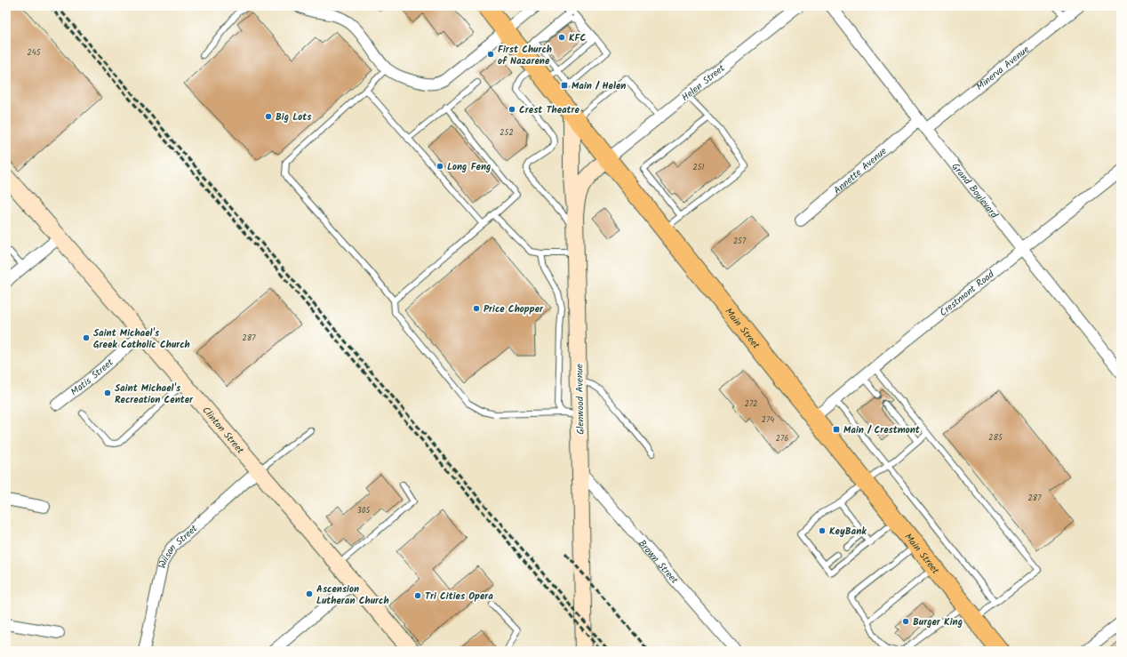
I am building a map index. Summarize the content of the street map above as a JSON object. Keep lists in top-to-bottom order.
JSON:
{
  "streets": {
    "main road": ["Main Street"],
    "street": [
      "Minerva Avenue",
      "Helen Street",
      "Annette Avenue",
      "Grand Boulevard",
      "Crestmont Road",
      "Matis Street",
      "Glenwood Avenue",
      "Clinton Street",
      "Wilson Street",
      "Brown Street"
    ]
  },
  "crossings": [
    ["Minerva Avenue", "Grand Boulevard"],
    ["Helen Street", "Main Street"],
    ["Helen Street", "Glenwood Avenue"],
    ["Annette Avenue", "Grand Boulevard"],
    ["Grand Boulevard", "Crestmont Road"],
    ["Crestmont Road", "Main Street"],
    ["Main Street", "Glenwood Avenue"],
    ["Matis Street", "Clinton Street"],
    ["Glenwood Avenue", "Brown Street"],
    ["Clinton Street", "Wilson Street"]
  ],
  "places": {
    "other": [
      "KFC",
      "First Church of Nazarene",
      "Crest Theatre",
      "Big Lots",
      "Long Feng",
      "Price Chopper",
      "Saint Michael's Greek Catholic Church",
      "Saint Michael's Recreation Center",
      "KeyBank",
      "Ascension Lutheran Church",
      "Tri Cities Opera",
      "Burger King"
    ],
    "transit": ["Main / Helen", "Main / Crestmont"]
  },
  "house_numbers": [
    "245",
    "252",
    "251",
    "257",
    "287",
    "272",
    "274",
    "285",
    "276",
    "287",
    "305"
  ]
}
